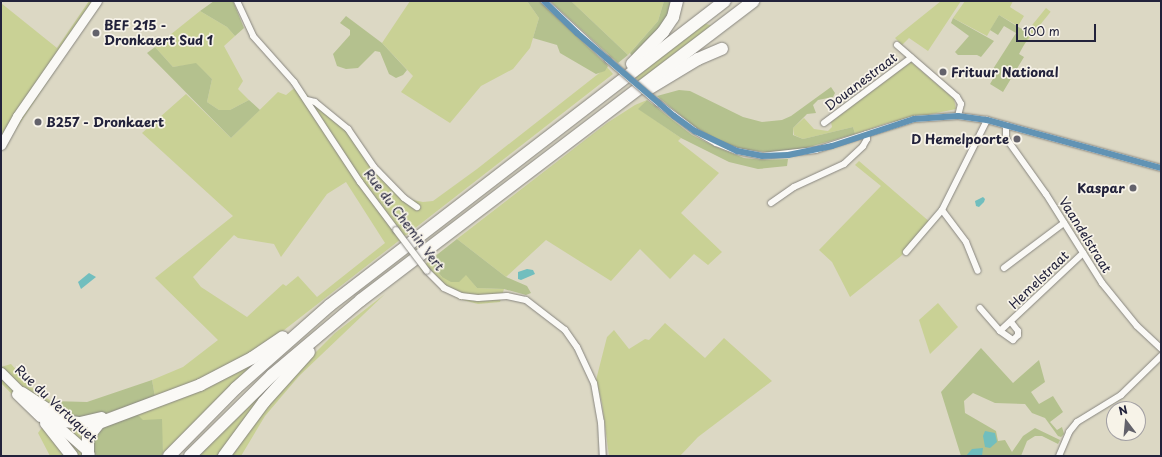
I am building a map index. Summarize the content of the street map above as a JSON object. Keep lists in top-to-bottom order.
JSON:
{
  "streets": {
    "street": [
      "Douanestraat",
      "Rue du Chemin Vert",
      "Vaandelstraat",
      "Hemelstraat",
      "Rue du Vertuquet"
    ]
  },
  "crossings": [
    ["Vaandelstraat", "Hemelstraat"]
  ],
  "places": [
    "BEF 215 - Dronkaert Sud 1",
    "Frituur National",
    "B257 - Dronkaert",
    "D Hemelpoorte",
    "Kaspar"
  ],
  "scale_bar": "100 m",
  "north": "top"
}
